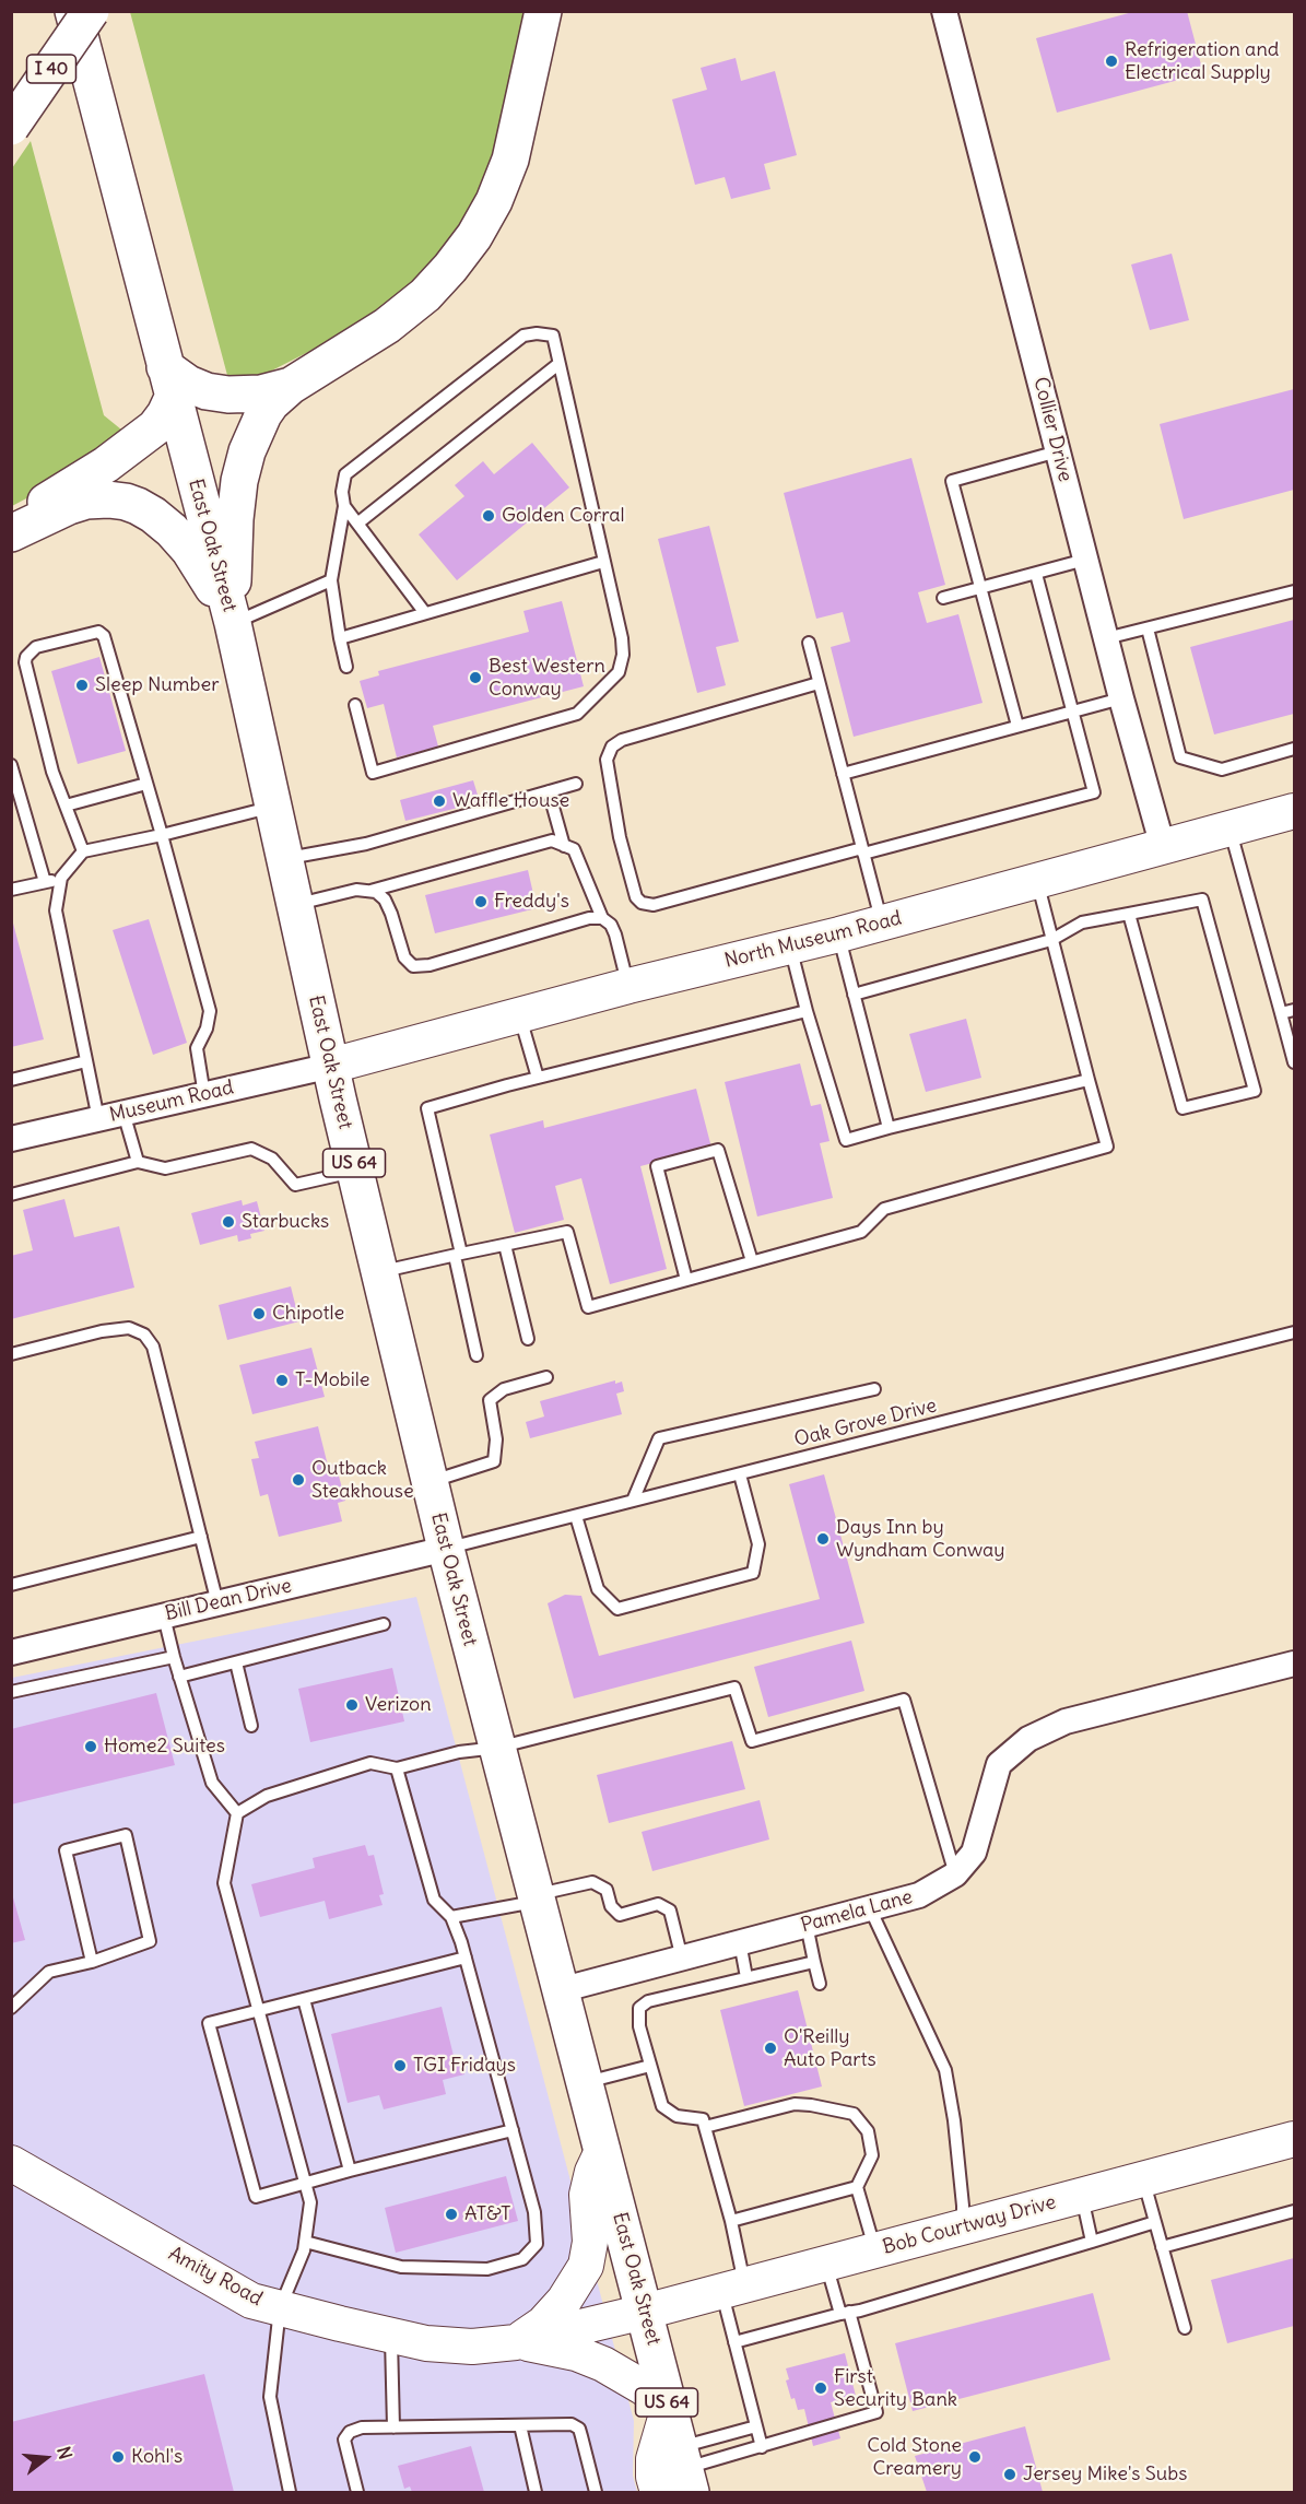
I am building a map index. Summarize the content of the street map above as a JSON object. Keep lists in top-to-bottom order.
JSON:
{
  "streets": {
    "highway": ["I 40", "East Oak Street", "US 64"],
    "street": [
      "Collier Drive",
      "North Museum Road",
      "Museum Road",
      "Bill Dean Drive",
      "Pamela Lane",
      "Bob Courtway Drive",
      "Amity Road"
    ],
    "lane": ["Oak Grove Drive"]
  },
  "crossings": [
    ["Collier Drive", "North Museum Road"],
    ["East Oak Street", "North Museum Road"],
    ["East Oak Street", "Museum Road"],
    ["East Oak Street", "Oak Grove Drive"],
    ["East Oak Street", "Bill Dean Drive"],
    ["East Oak Street", "Pamela Lane"],
    ["East Oak Street", "Bob Courtway Drive"],
    ["East Oak Street", "Amity Road"],
    ["North Museum Road", "Museum Road"],
    ["Oak Grove Drive", "Bill Dean Drive"],
    ["Bob Courtway Drive", "Amity Road"]
  ],
  "places": [
    "Refrigeration and Electrical Supply",
    "Golden Corral",
    "Best Western Conway",
    "Sleep Number",
    "Waffle House",
    "Freddy's",
    "Starbucks",
    "Chipotle",
    "T-Mobile",
    "Outback Steakhouse",
    "Days Inn by Wyndham Conway",
    "Verizon",
    "Home2 Suites",
    "O'Reilly Auto Parts",
    "TGI Fridays",
    "AT&T",
    "First Security Bank",
    "Kohl's",
    "Cold Stone Creamery",
    "Jersey Mike's Subs"
  ],
  "north": "right"
}
